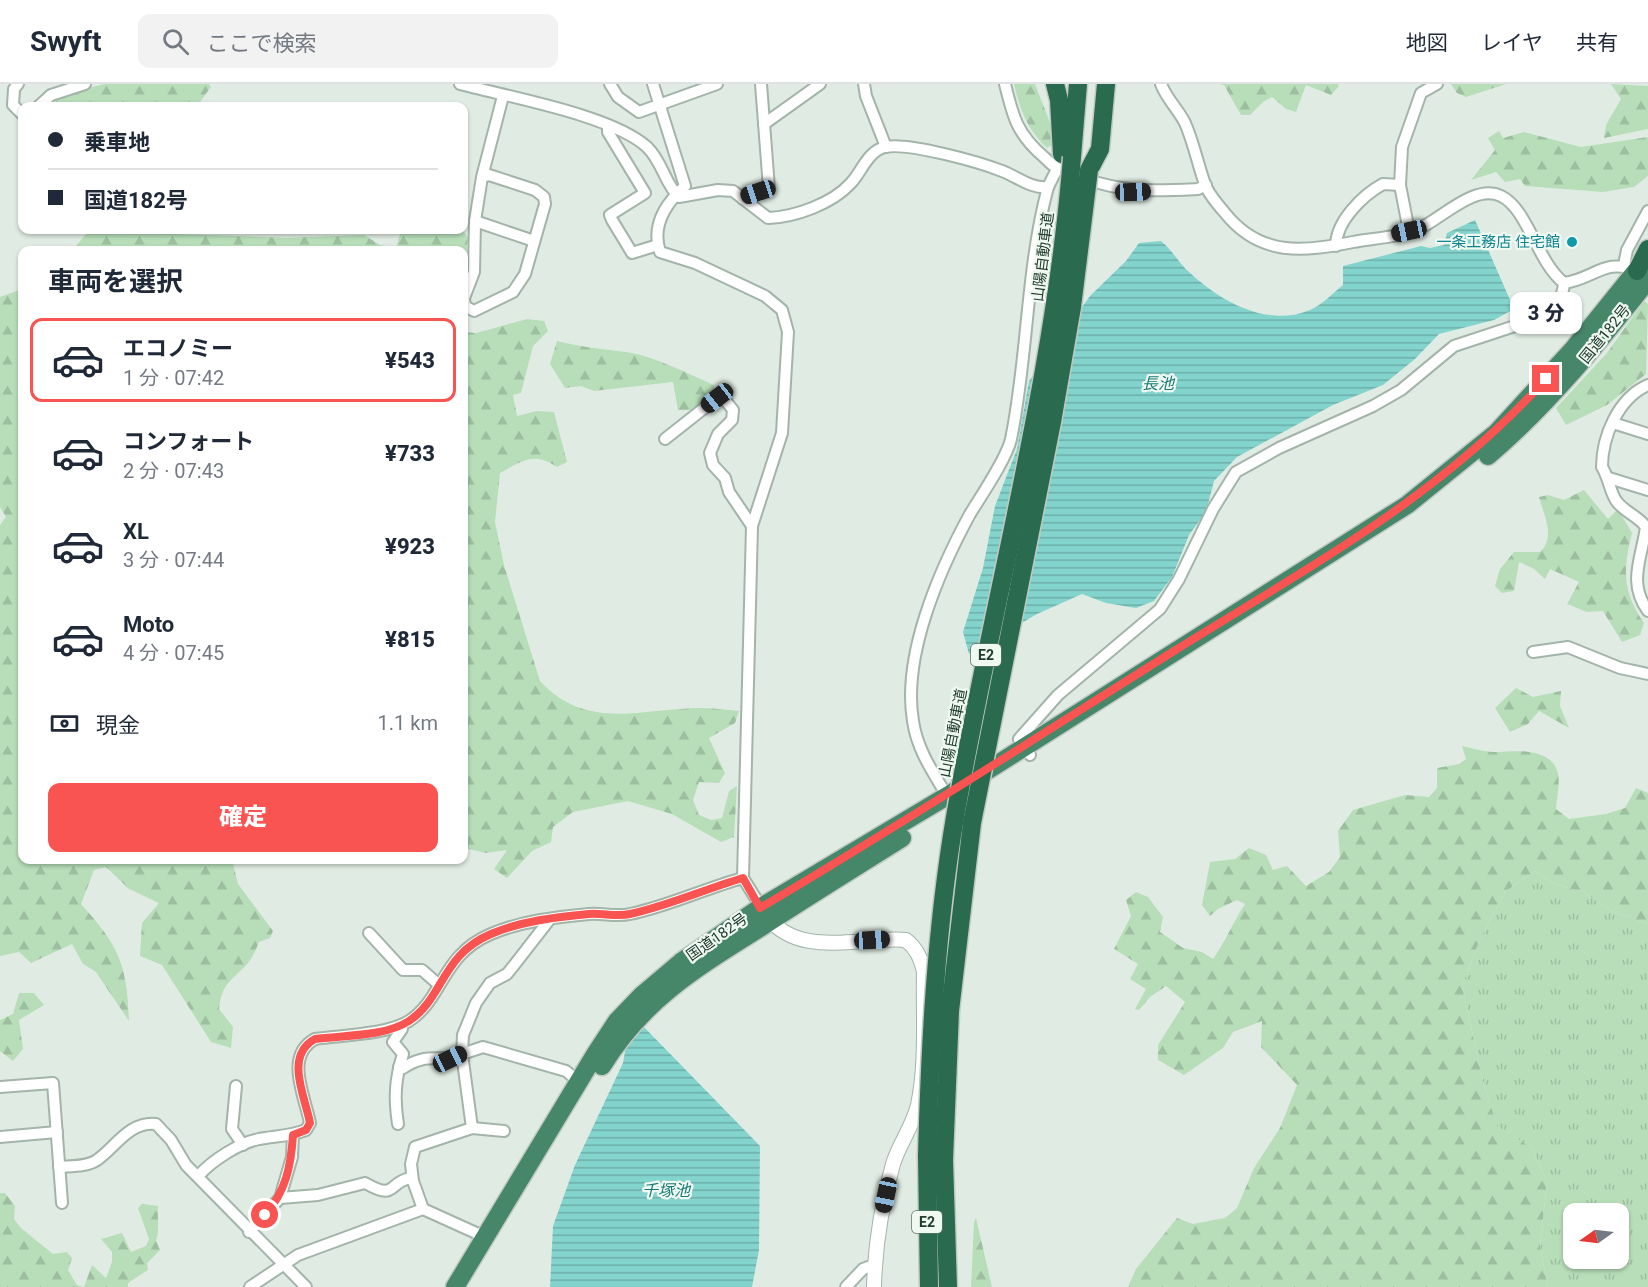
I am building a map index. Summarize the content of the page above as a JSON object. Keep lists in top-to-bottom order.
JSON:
{
  "streets": {
    "highway": ["山陽自動車道", "国道182号", "E2"]
  },
  "water": ["長池", "千塚池"],
  "places": ["一条工務店 住宅館"],
  "north": "left",
  "page": {
    "header": "Swyft",
    "search": "ここで検索",
    "nav": ["地図", "レイヤ", "共有"],
    "banner": ["乗車地", "国道182号"],
    "heading": "車両を選択",
    "bubble": "3 分",
    "list": [
      {
        "name": "エコノミー",
        "note": "1 分 · 07:42",
        "value": "¥543"
      },
      {
        "name": "コンフォート",
        "note": "2 分 · 07:43",
        "value": "¥733"
      },
      {
        "name": "XL",
        "note": "3 分 · 07:44",
        "value": "¥923"
      },
      {
        "name": "Moto",
        "note": "4 分 · 07:45",
        "value": "¥815"
      }
    ],
    "pay": ["現金", "1.1 km"],
    "buttons": "確定"
  }
}
